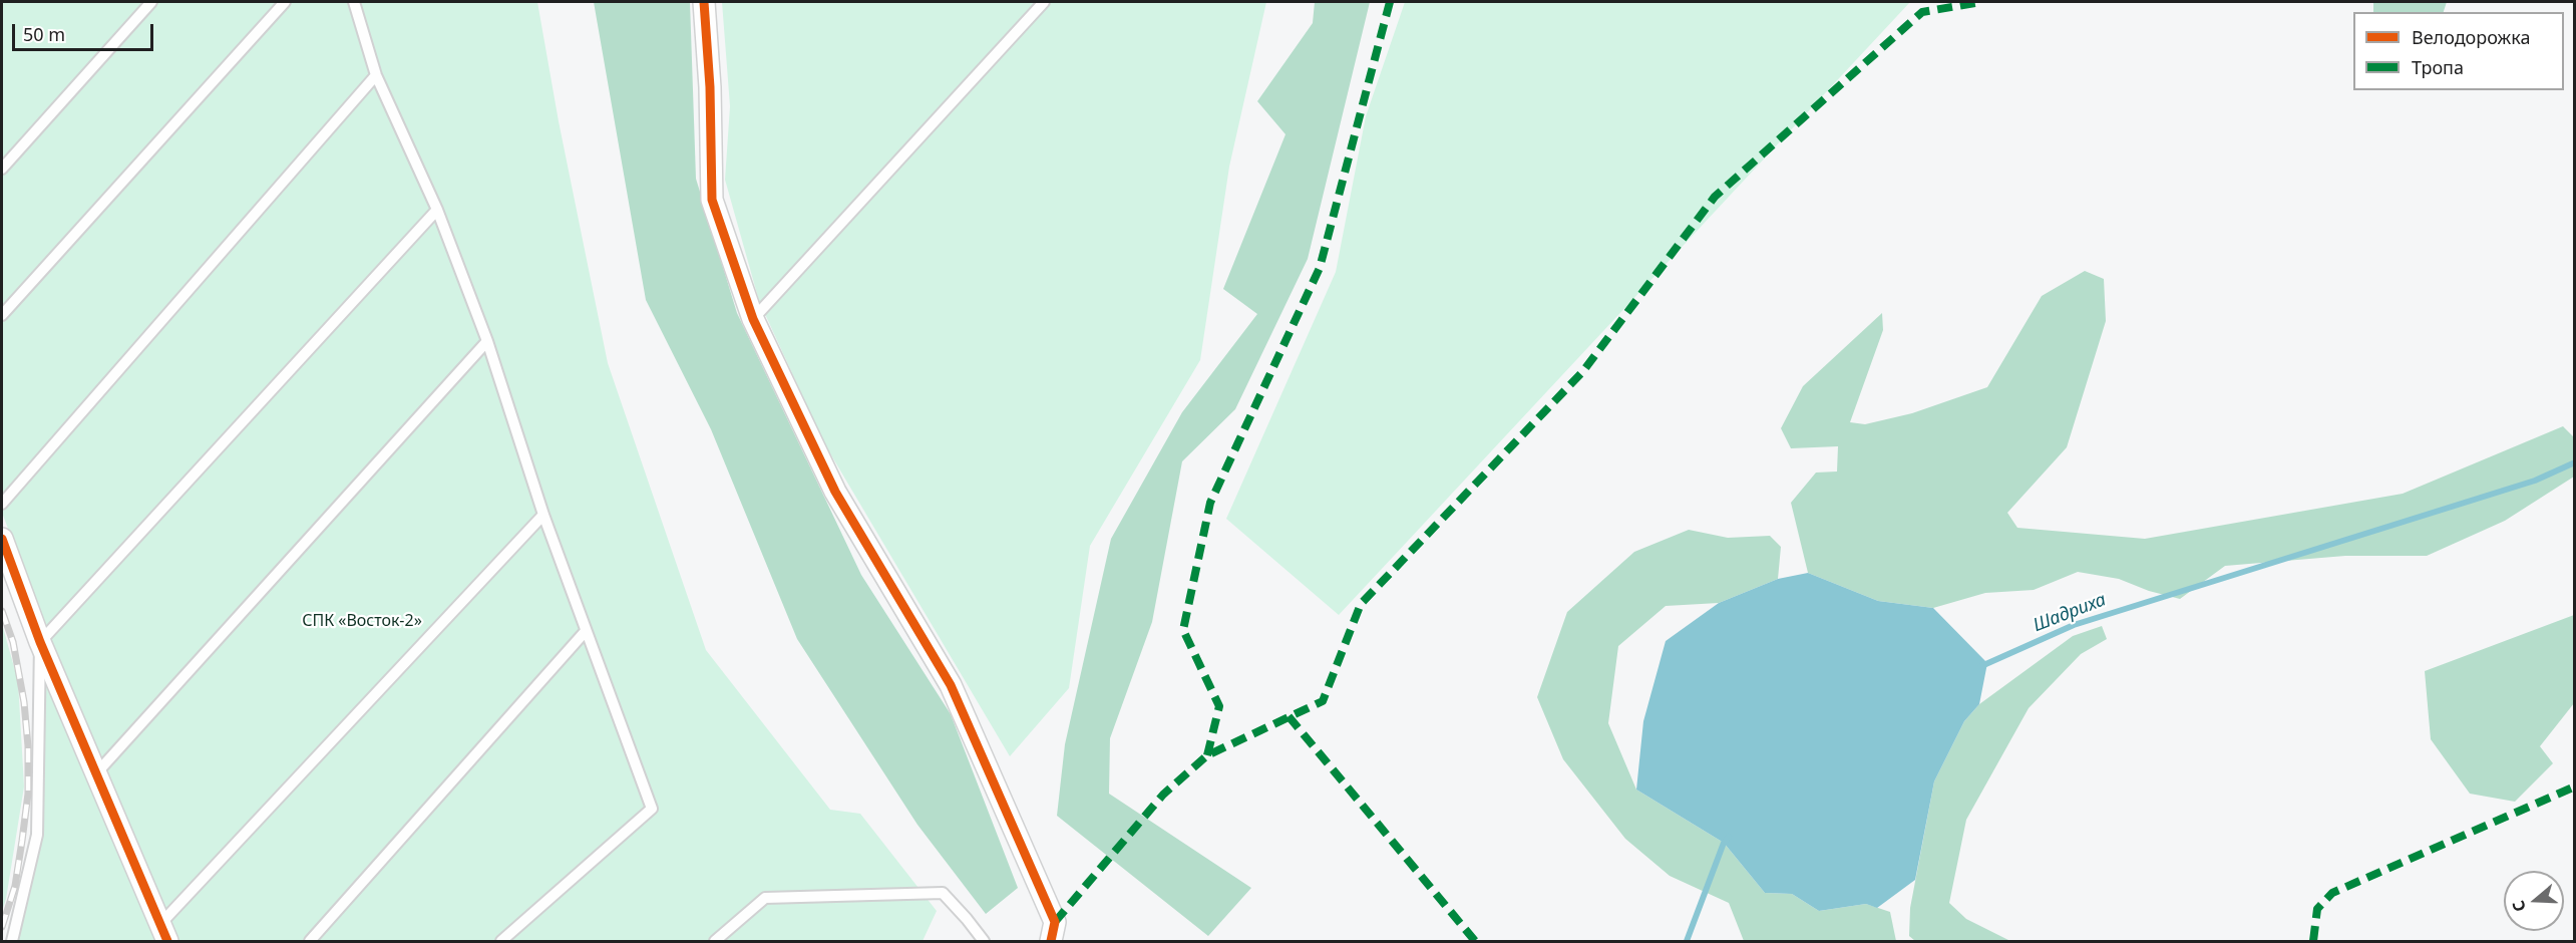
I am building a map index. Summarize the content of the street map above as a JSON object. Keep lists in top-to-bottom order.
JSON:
{
  "water": ["Шадриха"],
  "parks": ["СПК «Восток-2»"],
  "legend": ["Велодорожка", "Тропа"],
  "scale_bar": "50 m",
  "north": "left"
}
